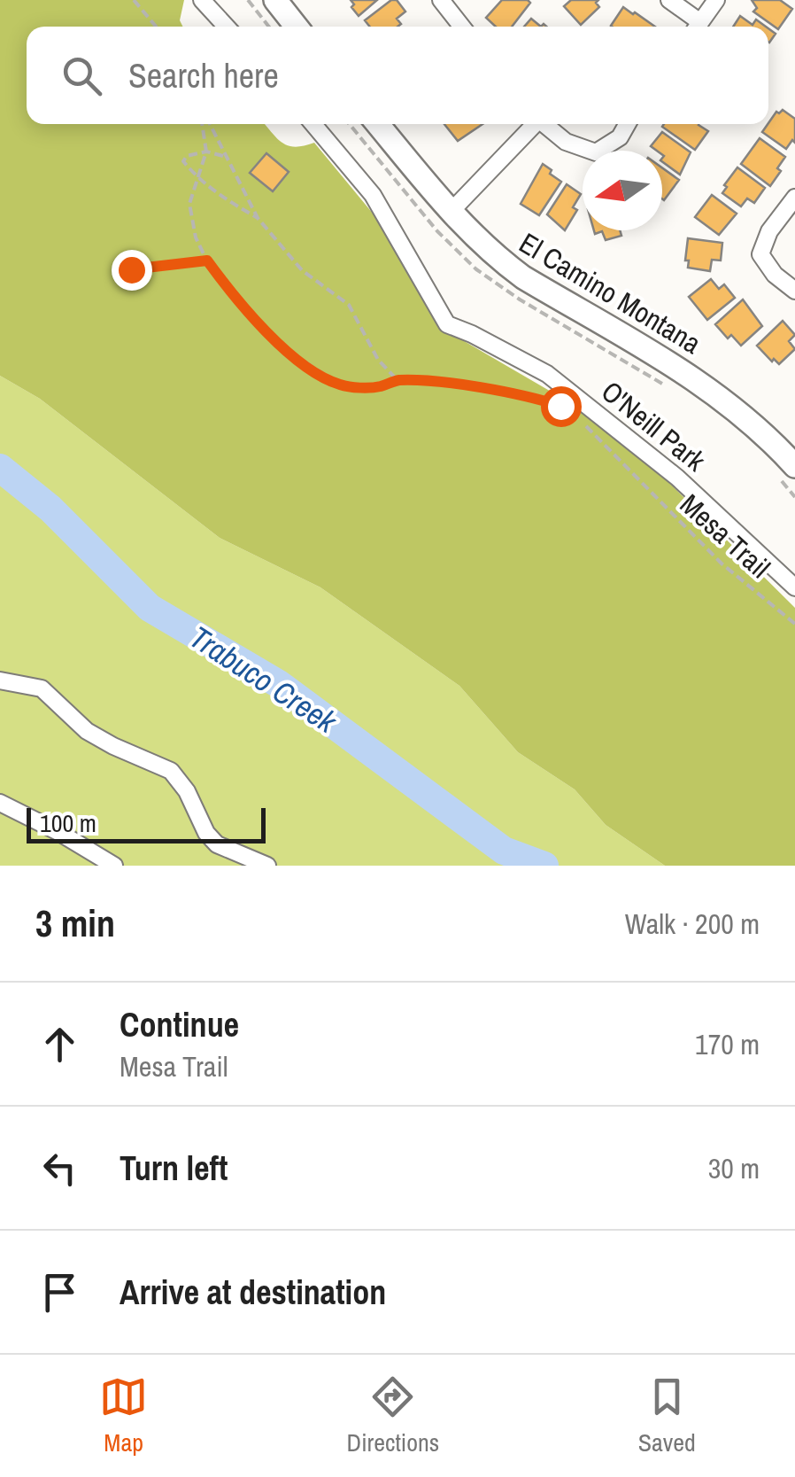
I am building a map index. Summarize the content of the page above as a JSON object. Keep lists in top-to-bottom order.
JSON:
{
  "streets": {
    "street": ["El Camino Montana", "O'Neill Park"],
    "path": ["Mesa Trail"]
  },
  "water": ["Trabuco Creek"],
  "scale_bar": "100 m",
  "north": "left",
  "page": {
    "search": "Search here",
    "scale": "100 m",
    "heading": ["3 min", "Walk · 200 m"],
    "list": [
      ["Continue", "Mesa Trail", "170 m"],
      ["Turn left", "30 m"],
      "Arrive at destination"
    ],
    "nav": ["Map", "Directions", "Saved"]
  }
}
